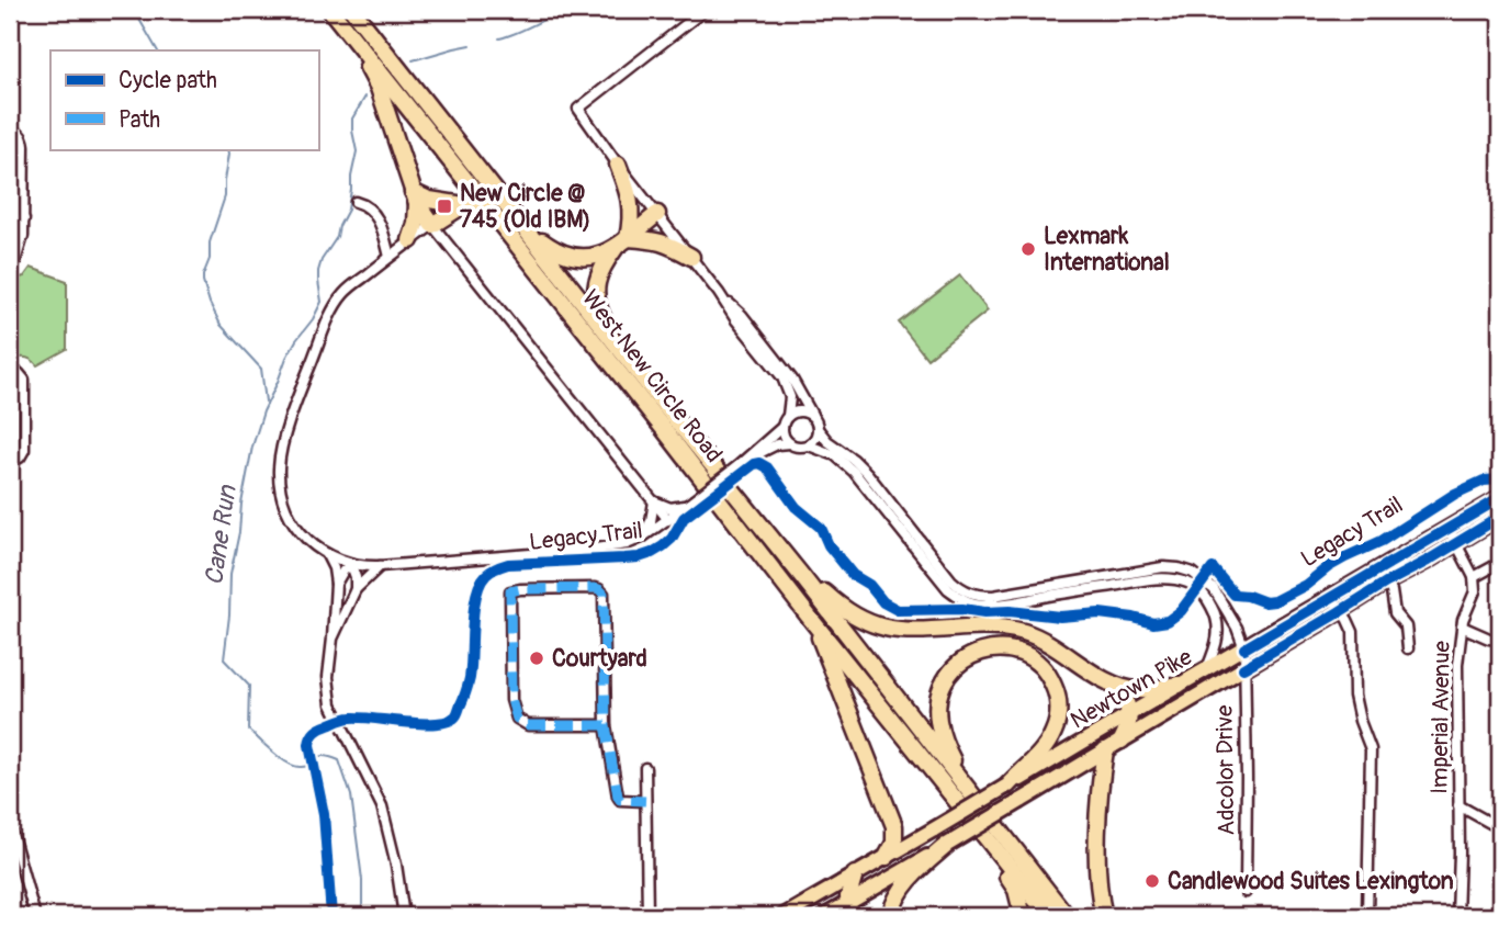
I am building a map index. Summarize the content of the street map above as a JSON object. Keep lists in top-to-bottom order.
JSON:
{
  "streets": {
    "highway": ["West New Circle Road"],
    "main road": ["Newtown Pike"],
    "street": ["Imperial Avenue", "Adcolor Drive"],
    "cycle path": ["Legacy Trail"]
  },
  "crossings": [
    ["Newtown Pike", "Adcolor Drive"]
  ],
  "water": ["Cane Run"],
  "places": {
    "transit": ["New Circle @ 745 (Old IBM)"],
    "other": ["Lexmark International", "Courtyard", "Candlewood Suites Lexington"]
  },
  "legend": ["Cycle path", "Path"]
}
